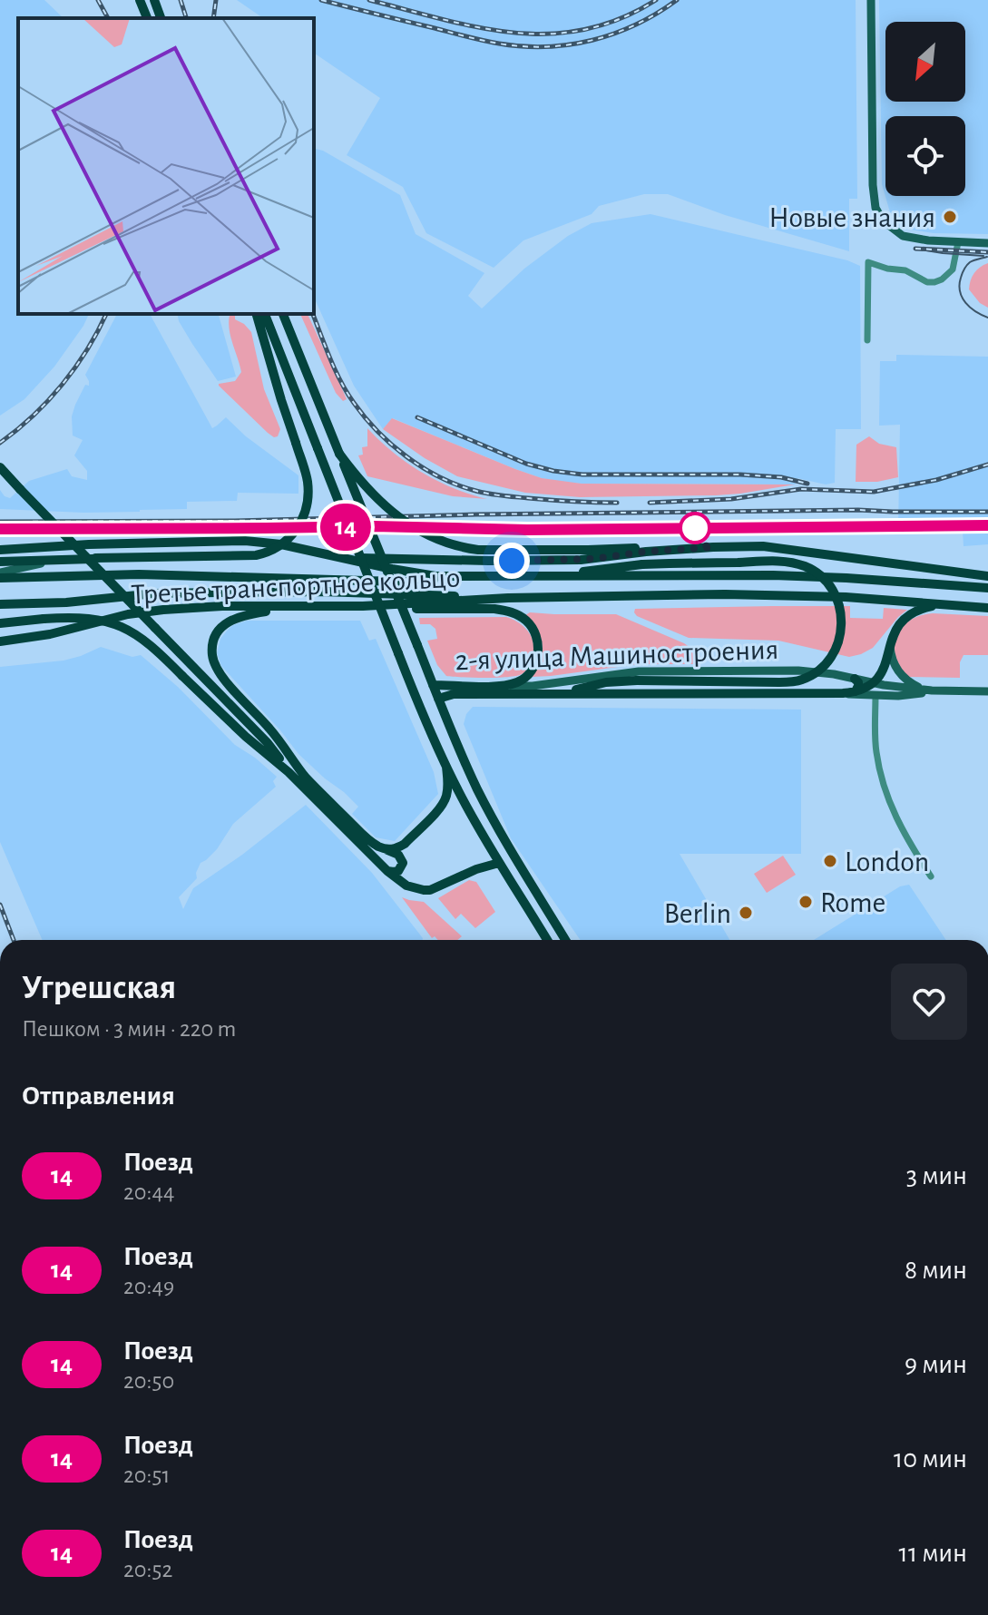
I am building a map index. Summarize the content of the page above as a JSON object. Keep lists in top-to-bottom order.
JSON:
{
  "streets": {
    "main road": ["Третье транспортное кольцо", "2-я улица Машиностроения"]
  },
  "places": [
    "Новые знания",
    "London",
    "Rome",
    "Berlin"
  ],
  "north": "bottom left",
  "page": {
    "on_map": "14",
    "heading": [
      ["Угрешская", "Пешком · 3 мин · 220 m"],
      "Отправления"
    ],
    "list": [
      {
        "mark": "14",
        "name": "Поезд",
        "note": "20:44",
        "value": "3 мин"
      },
      {
        "mark": "14",
        "name": "Поезд",
        "note": "20:49",
        "value": "8 мин"
      },
      {
        "mark": "14",
        "name": "Поезд",
        "note": "20:50",
        "value": "9 мин"
      },
      {
        "mark": "14",
        "name": "Поезд",
        "note": "20:51",
        "value": "10 мин"
      },
      {
        "mark": "14",
        "name": "Поезд",
        "note": "20:52",
        "value": "11 мин"
      }
    ]
  }
}
